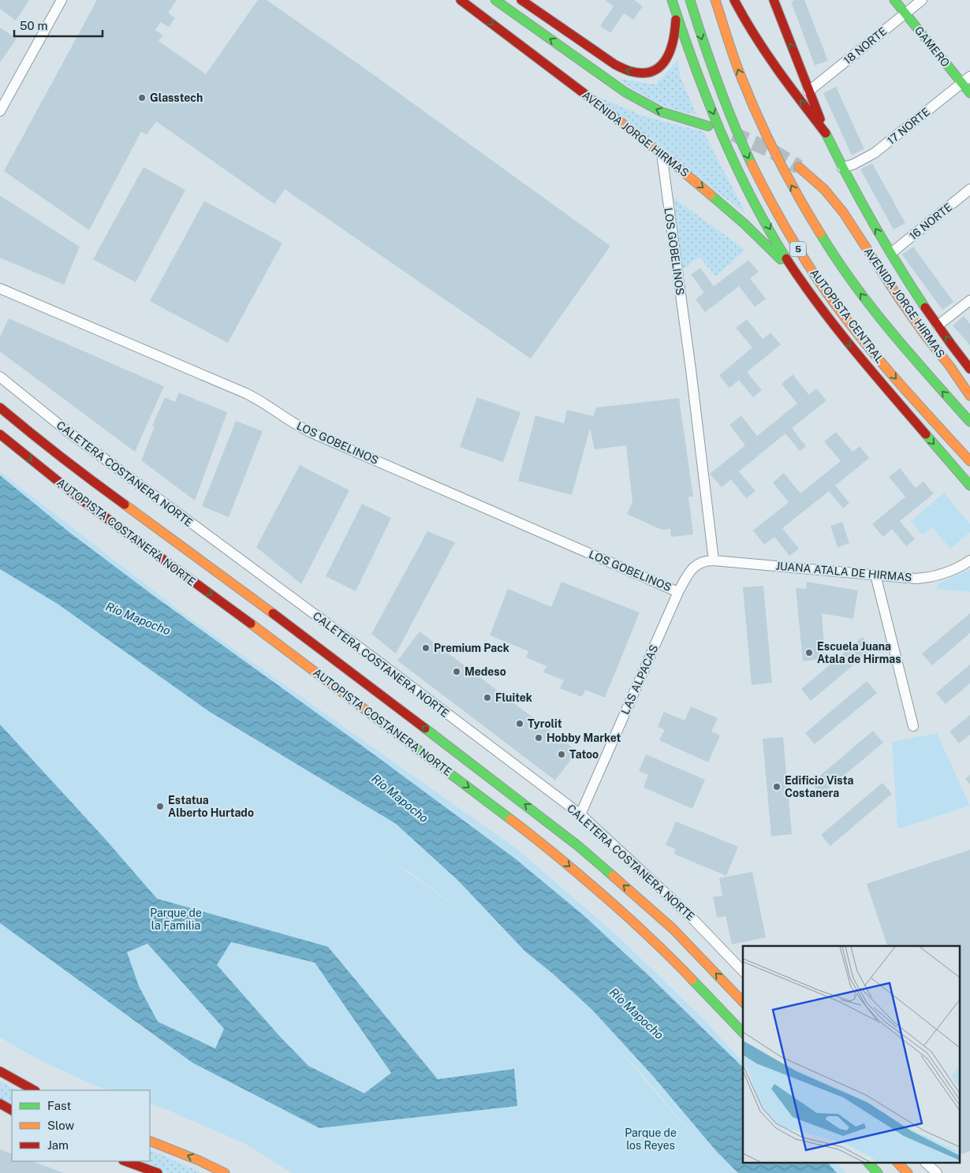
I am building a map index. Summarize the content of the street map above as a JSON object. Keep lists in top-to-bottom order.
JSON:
{
  "streets": {
    "main road": [
      "GAMERO",
      "AVENIDA JORGE HIRMAS",
      "5",
      "AUTOPISTA CENTRAL",
      "AUTOPISTA COSTANERA NORTE"
    ],
    "street": [
      "18 NORTE",
      "17 NORTE",
      "16 NORTE",
      "LOS GOBELINOS",
      "CALETERA COSTANERA NORTE",
      "JUANA ATALA DE HIRMAS",
      "LAS ALPACAS"
    ]
  },
  "crossings": [
    ["18 NORTE", "GAMERO"],
    ["GAMERO", "17 NORTE"],
    ["AVENIDA JORGE HIRMAS", "LOS GOBELINOS"],
    ["LOS GOBELINOS", "JUANA ATALA DE HIRMAS"],
    ["LOS GOBELINOS", "LAS ALPACAS"],
    ["CALETERA COSTANERA NORTE", "LAS ALPACAS"],
    ["JUANA ATALA DE HIRMAS", "LAS ALPACAS"]
  ],
  "water": ["Río Mapocho"],
  "parks": ["Parque de la Familia", "Parque de los Reyes"],
  "places": [
    "Glasstech",
    "Premium Pack",
    "Escuela Juana Atala de Hirmas",
    "Medeso",
    "Fluitek",
    "Tyrolit",
    "Hobby Market",
    "Tatoo",
    "Edificio Vista Costanera",
    "Estatua Alberto Hurtado"
  ],
  "legend": ["Fast", "Slow", "Jam"],
  "scale_bar": "50 m"
}
